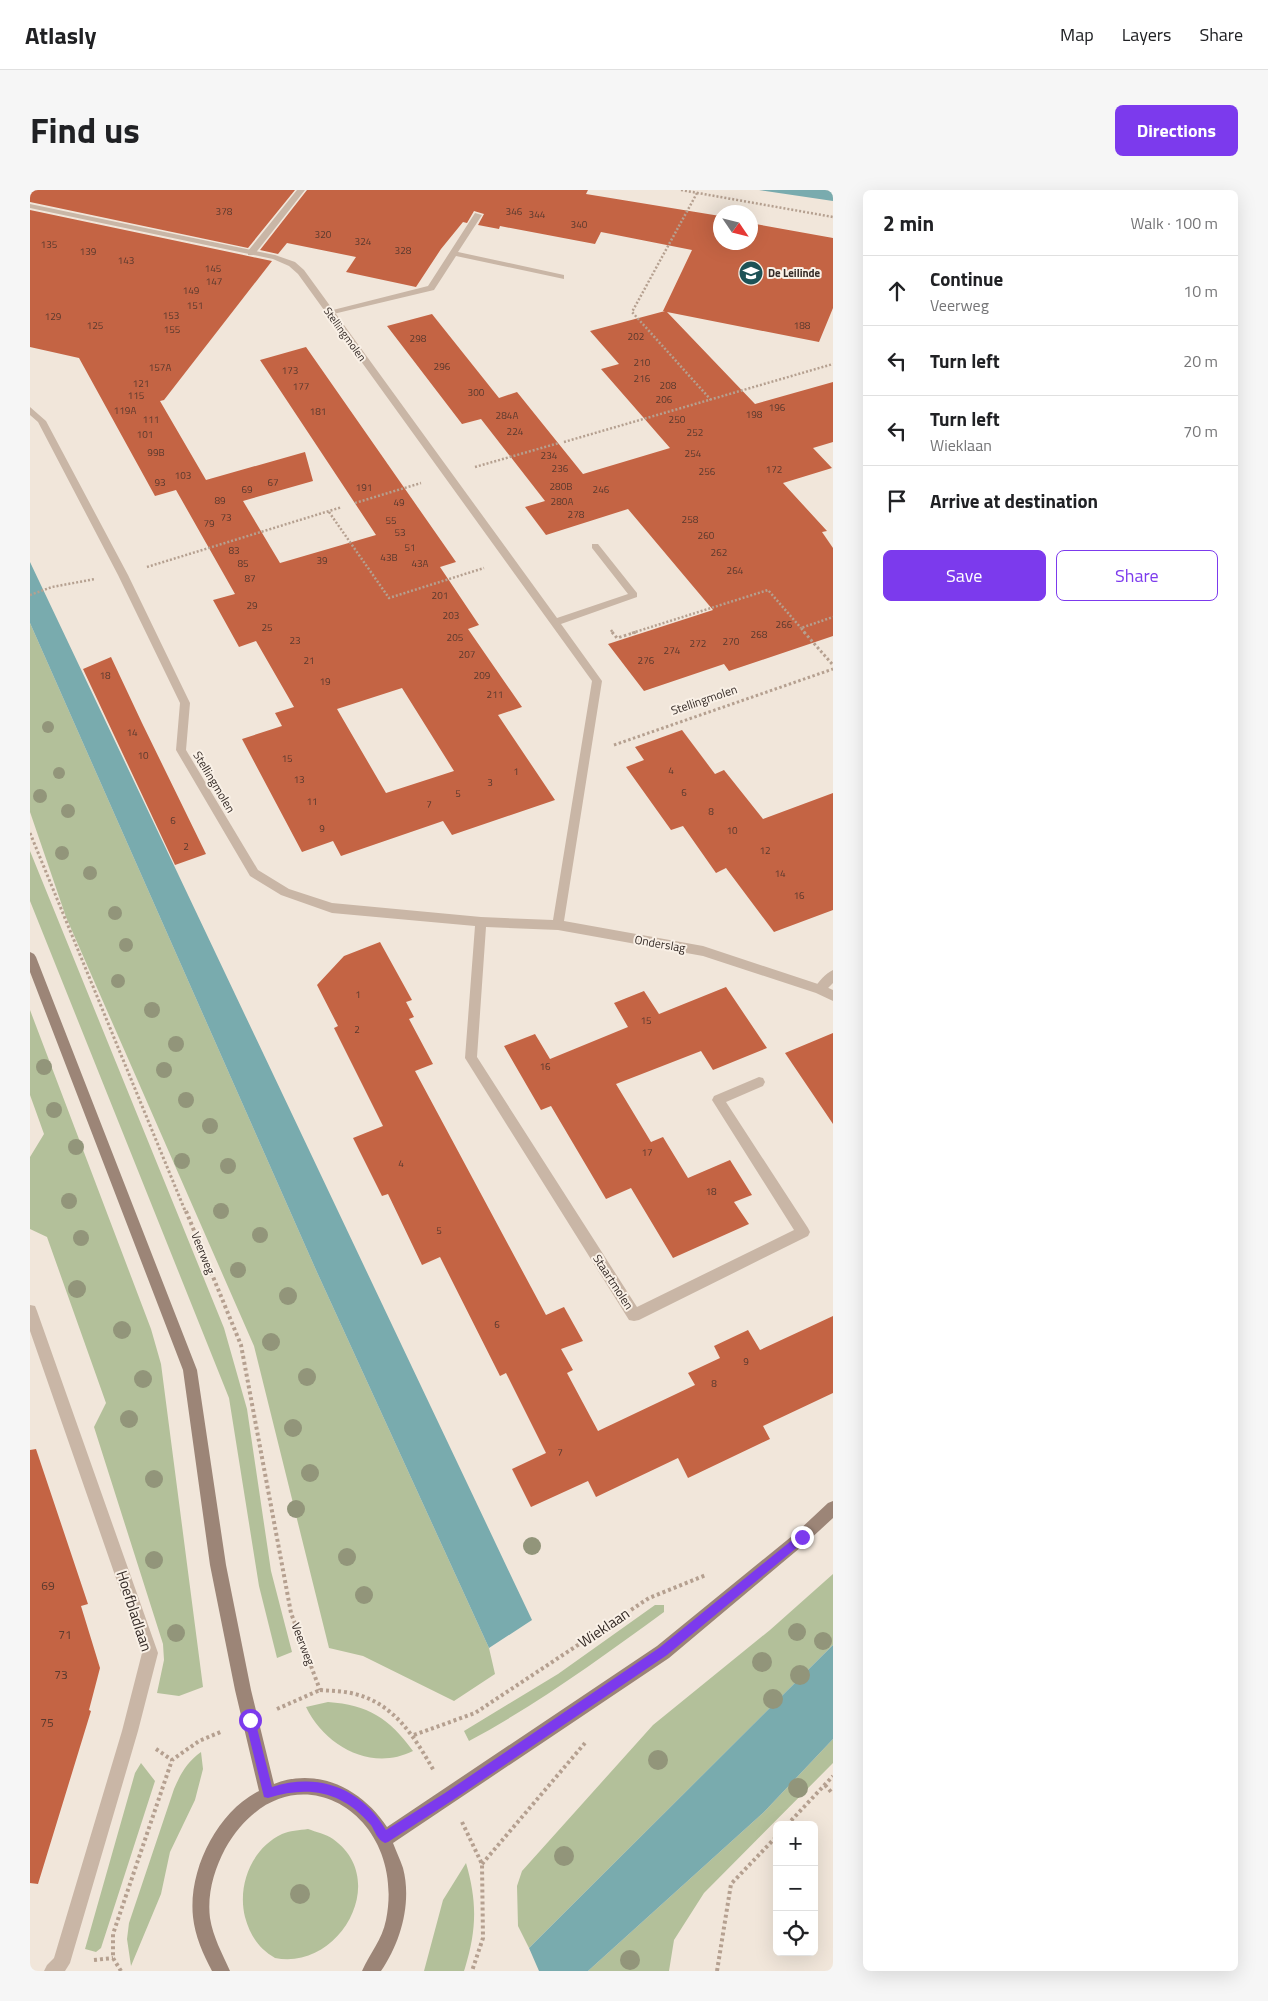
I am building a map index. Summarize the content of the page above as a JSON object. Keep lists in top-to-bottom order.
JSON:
{
  "streets": {
    "street": [
      "Stellingmolen",
      "Onderslag",
      "Staartmolen",
      "Hoefbladlaan"
    ],
    "path": ["Veerweg", "Wieklaan"]
  },
  "crossings": [
    ["Stellingmolen", "Onderslag"],
    ["Stellingmolen", "Staartmolen"],
    ["Onderslag", "Staartmolen"]
  ],
  "places": {
    "school or university": ["De Leilinde"]
  },
  "house_numbers": [
    "378",
    "346",
    "344",
    "340",
    "320",
    "324",
    "135",
    "328",
    "139",
    "143",
    "145",
    "147",
    "149",
    "151",
    "153",
    "129",
    "125",
    "188",
    "155",
    "202",
    "298",
    "210",
    "296",
    "157A",
    "173",
    "216",
    "121",
    "208",
    "177",
    "300",
    "115",
    "206",
    "196",
    "119A",
    "181",
    "198",
    "284A",
    "111",
    "250",
    "224",
    "252",
    "101",
    "99B",
    "254",
    "234",
    "236",
    "172",
    "256",
    "103",
    "93",
    "67",
    "280B",
    "191",
    "69",
    "246",
    "89",
    "280A",
    "49",
    "278",
    "73",
    "258",
    "55",
    "79",
    "53",
    "260",
    "51",
    "83",
    "262",
    "43B",
    "39",
    "85",
    "43A",
    "264",
    "87",
    "201",
    "29",
    "203",
    "266",
    "25",
    "268",
    "205",
    "23",
    "270",
    "272",
    "274",
    "207",
    "21",
    "276",
    "18",
    "209",
    "19",
    "211",
    "14",
    "10",
    "15",
    "4",
    "1",
    "13",
    "3",
    "6",
    "5",
    "11",
    "7",
    "8",
    "6",
    "9",
    "10",
    "2",
    "12",
    "14",
    "16",
    "1",
    "15",
    "2",
    "16",
    "17",
    "4",
    "18",
    "5",
    "6",
    "9",
    "8",
    "7",
    "69",
    "71",
    "73",
    "75"
  ],
  "north": "bottom right",
  "page": {
    "header": "Atlasly",
    "nav": ["Map", "Layers", "Share"],
    "title": "Find us",
    "buttons": [
      "Directions",
      ["Save", "Share"]
    ],
    "heading": ["2 min", "Walk · 100 m"],
    "list": [
      ["Continue", "Veerweg", "10 m"],
      ["Turn left", "20 m"],
      ["Turn left", "Wieklaan", "70 m"],
      "Arrive at destination"
    ],
    "map_buttons": ["+", "−"]
  }
}
